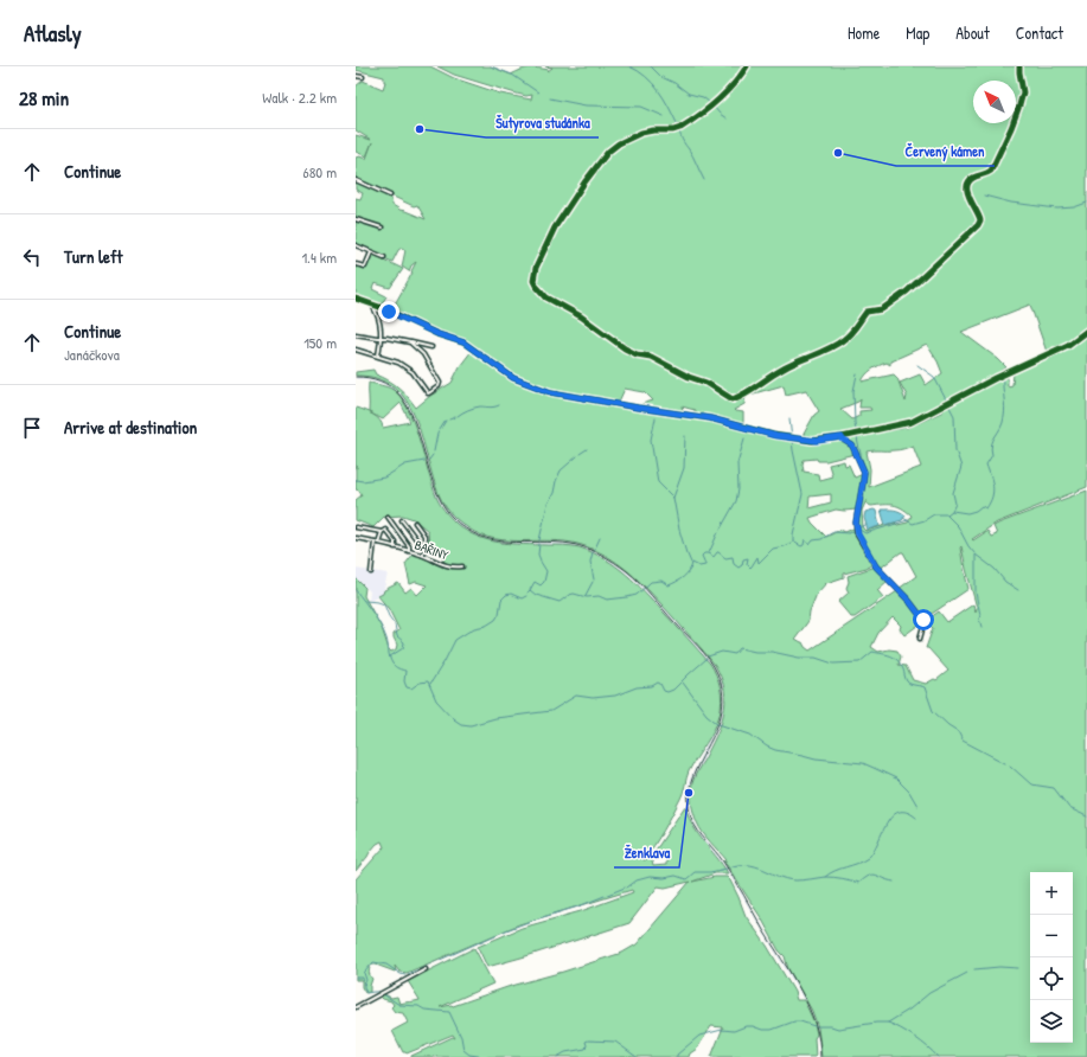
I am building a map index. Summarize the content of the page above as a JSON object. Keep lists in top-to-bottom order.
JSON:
{
  "streets": {
    "street": ["BAŘINY"]
  },
  "places": ["Šutyrova studánka", "Červený kámen", "Ženklava"],
  "north": "top left",
  "page": {
    "header": "Atlasly",
    "nav": [
      "Home",
      "Map",
      "About",
      "Contact"
    ],
    "heading": ["28 min", "Walk · 2.2 km"],
    "list": [
      ["Continue", "680 m"],
      ["Turn left", "1.4 km"],
      ["Continue", "Janáčkova", "150 m"],
      "Arrive at destination"
    ],
    "map_buttons": ["+", "−"]
  }
}
